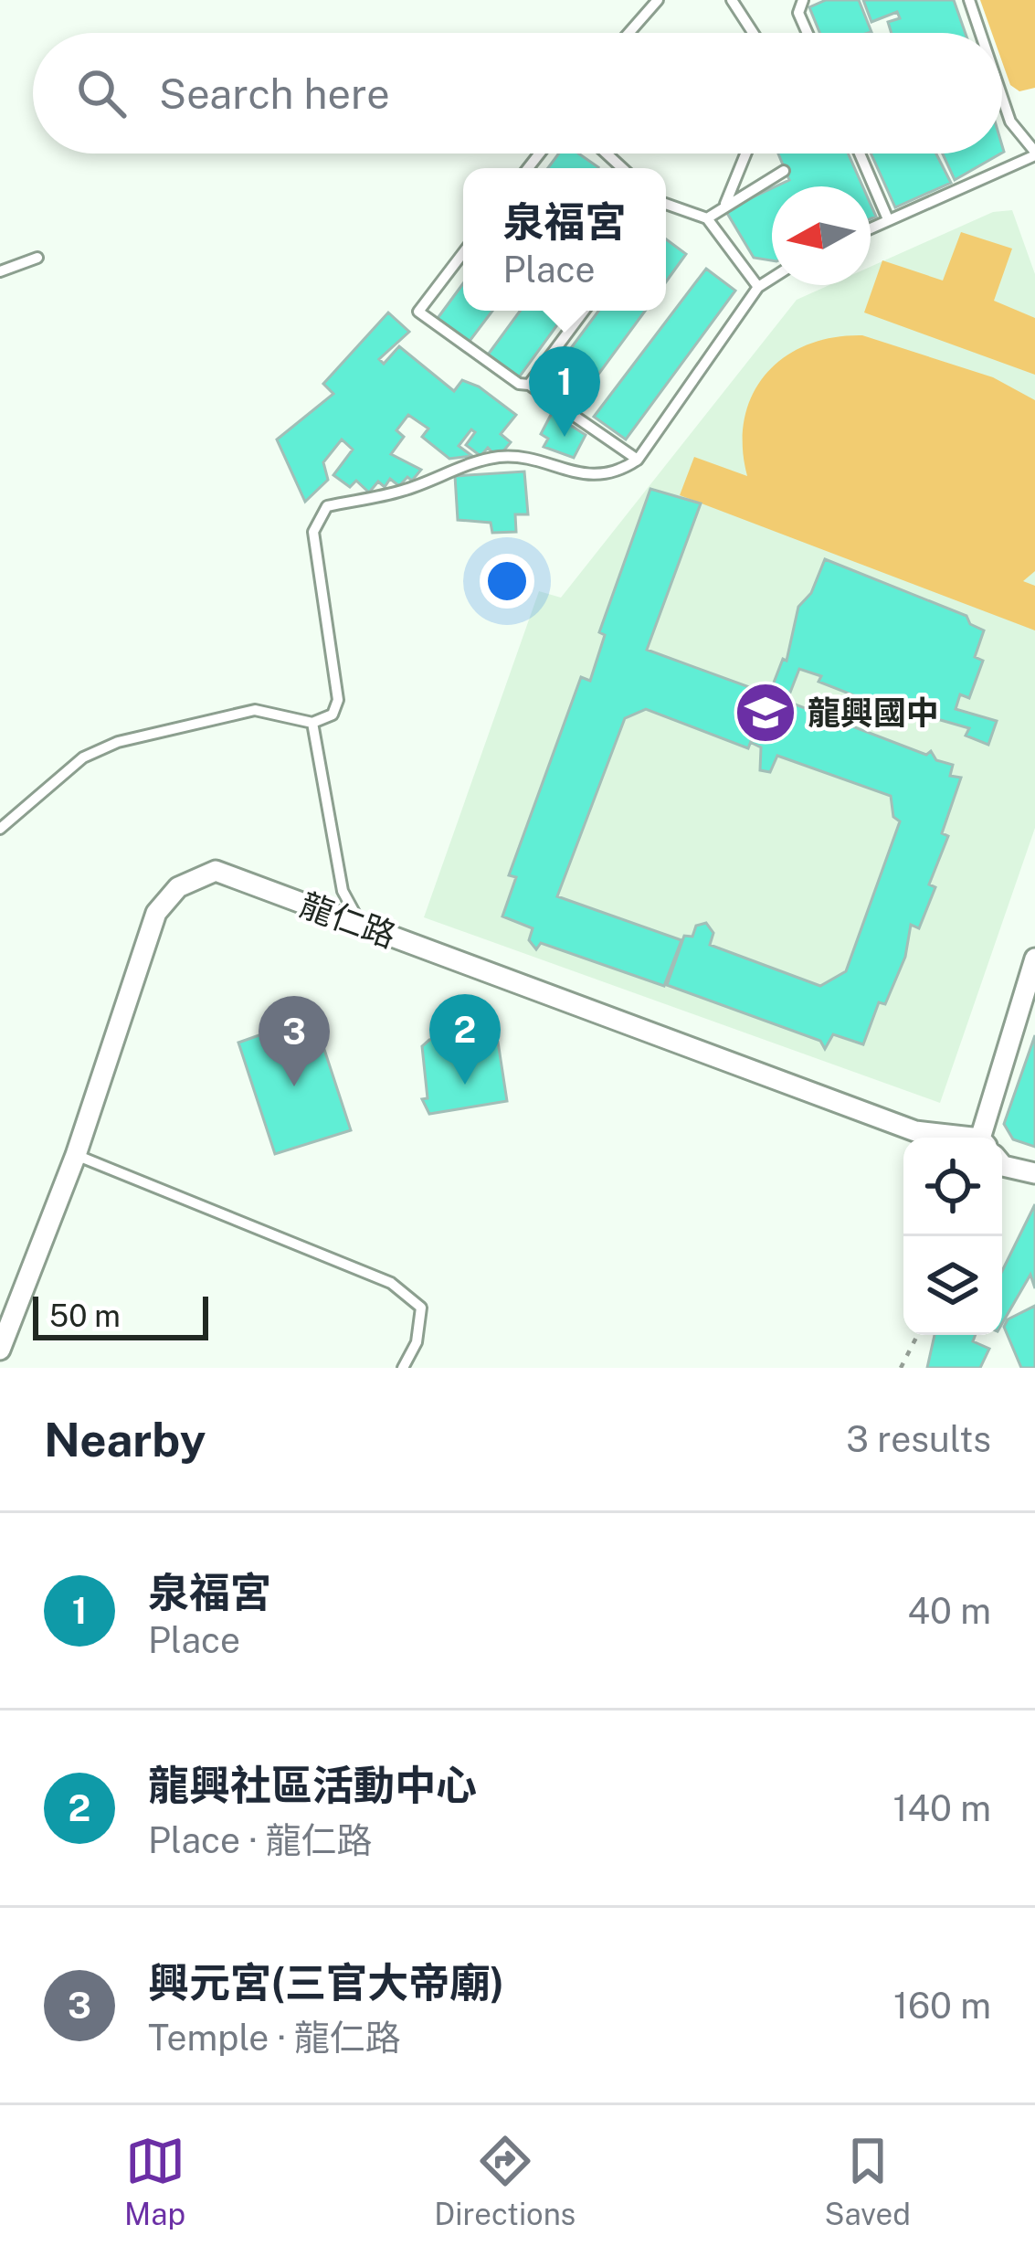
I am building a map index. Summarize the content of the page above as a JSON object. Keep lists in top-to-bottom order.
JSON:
{
  "streets": {
    "street": ["龍仁路"]
  },
  "places": {
    "school or university": ["龍興國中"]
  },
  "scale_bar": "50 m",
  "north": "left",
  "page": {
    "search": "Search here",
    "popup": ["泉福宮", "Place"],
    "pins": ["1", "2", "3"],
    "scale": "50 m",
    "heading": ["Nearby", "3 results"],
    "list": [
      {
        "mark": "1",
        "name": "泉福宮",
        "note": "Place",
        "value": "40 m"
      },
      {
        "mark": "2",
        "name": "龍興社區活動中心",
        "note": "Place · 龍仁路",
        "value": "140 m"
      },
      {
        "mark": "3",
        "name": "興元宮(三官大帝廟)",
        "note": "Temple · 龍仁路",
        "value": "160 m"
      }
    ],
    "nav": ["Map", "Directions", "Saved"]
  }
}
